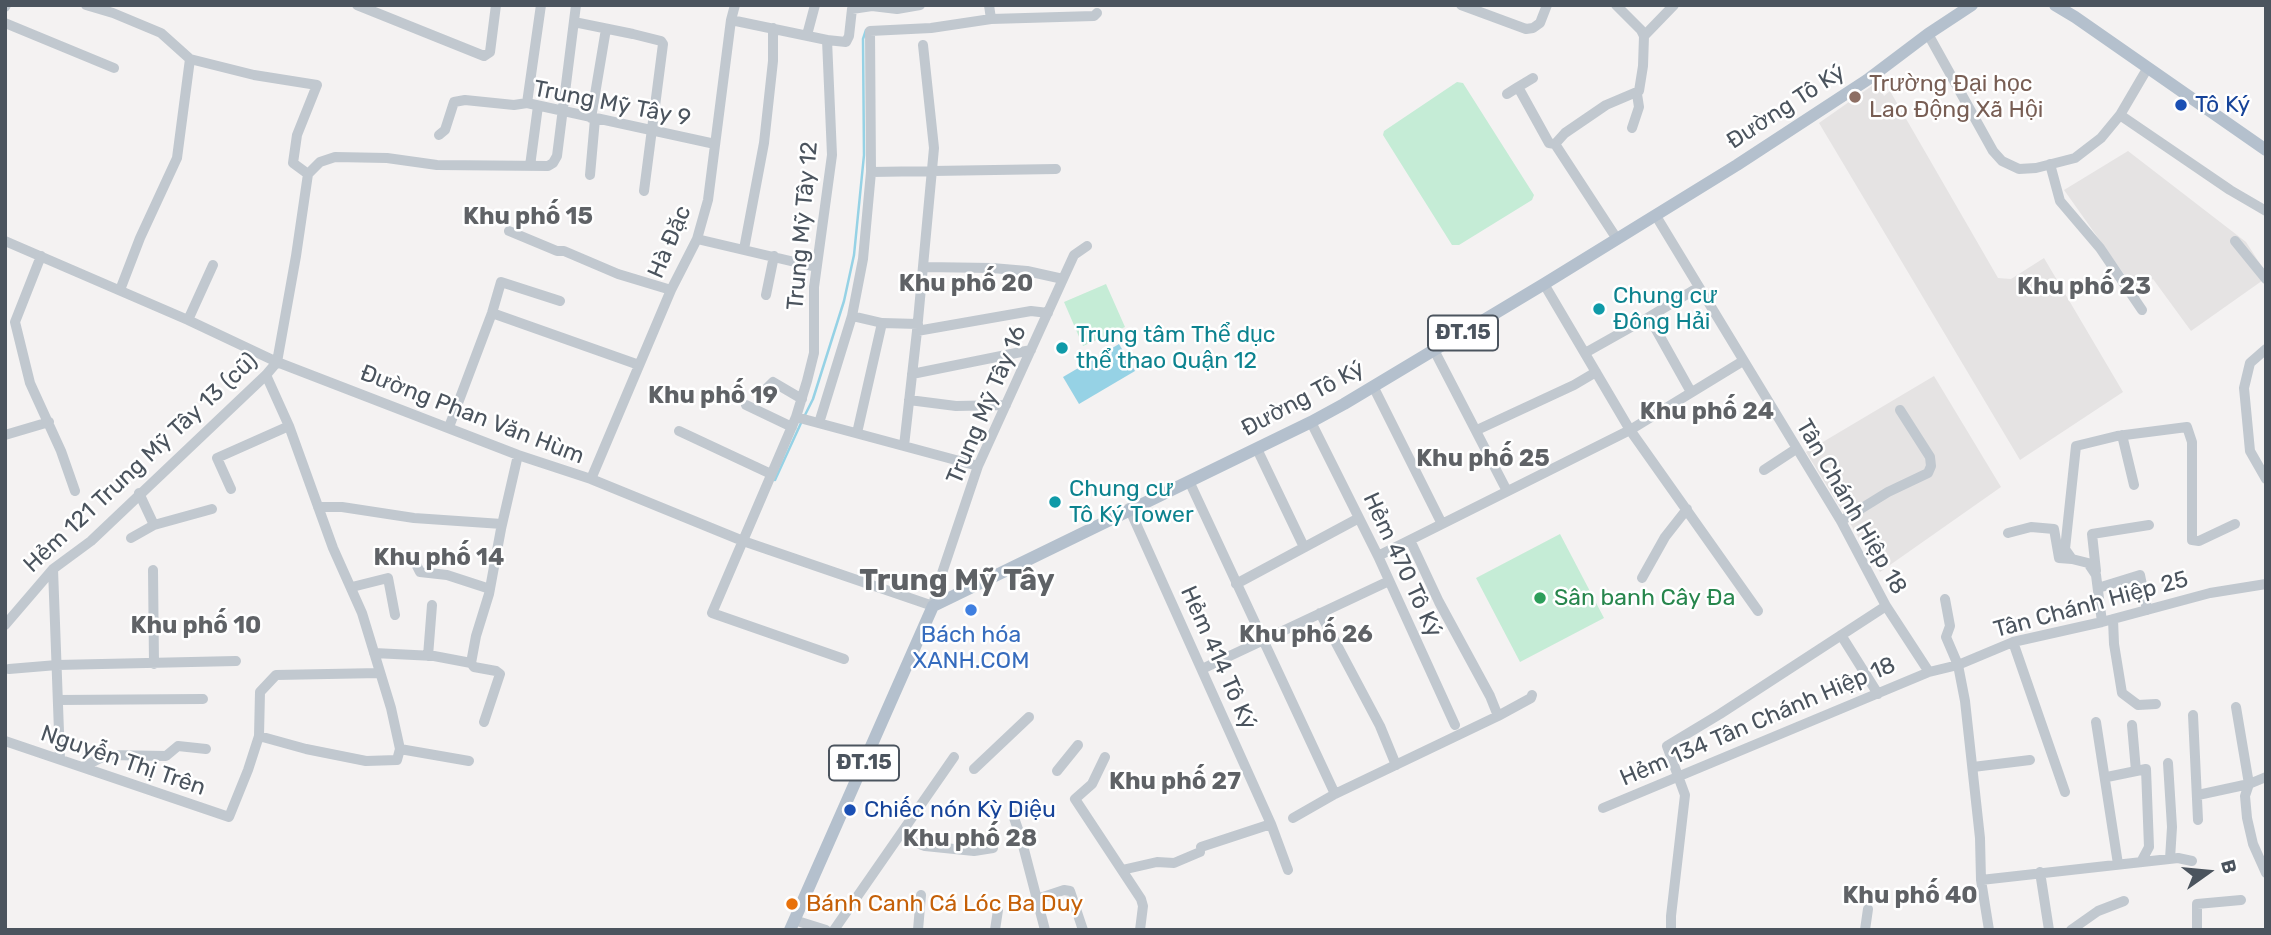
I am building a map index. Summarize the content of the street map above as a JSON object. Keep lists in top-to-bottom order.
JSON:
{
  "streets": {
    "main road": ["Đường Tô Ký", "ĐT.15"],
    "street": [
      "Trung Mỹ Tây 9",
      "Trung Mỹ Tây 12",
      "Hà Đặc",
      "Trung Mỹ Tây 16",
      "Đường Phan Văn Hùm",
      "Hẻm 121 Trung Mỹ Tây 13 (cũ)",
      "Tân Chánh Hiệp 18",
      "Hẻm 470 Tô Ký",
      "Tân Chánh Hiệp 25",
      "Hẻm 414 Tô Ký",
      "Hẻm 134 Tân Chánh Hiệp 18",
      "Nguyễn Thị Trên"
    ]
  },
  "crossings": [
    ["Trung Mỹ Tây 9", "Hà Đặc"],
    ["Đường Tô Ký", "ĐT.15"],
    ["Đường Tô Ký", "Trung Mỹ Tây 16"],
    ["Đường Tô Ký", "Đường Phan Văn Hùm"],
    ["Đường Tô Ký", "Tân Chánh Hiệp 18"],
    ["Đường Tô Ký", "Hẻm 470 Tô Ký"],
    ["Đường Tô Ký", "Hẻm 414 Tô Ký"],
    ["Trung Mỹ Tây 12", "Đường Phan Văn Hùm"],
    ["Hà Đặc", "Đường Phan Văn Hùm"],
    ["ĐT.15", "Trung Mỹ Tây 16"],
    ["ĐT.15", "Đường Phan Văn Hùm"],
    ["Trung Mỹ Tây 16", "Đường Phan Văn Hùm"],
    ["Đường Phan Văn Hùm", "Hẻm 121 Trung Mỹ Tây 13 (cũ)"],
    ["Tân Chánh Hiệp 18", "Tân Chánh Hiệp 25"],
    ["Tân Chánh Hiệp 18", "Hẻm 134 Tân Chánh Hiệp 18"],
    ["Tân Chánh Hiệp 25", "Hẻm 134 Tân Chánh Hiệp 18"]
  ],
  "districts": [
    "Khu phố 15",
    "Khu phố 20",
    "Khu phố 23",
    "Khu phố 19",
    "Khu phố 24",
    "Khu phố 25",
    "Khu phố 14",
    "Trung Mỹ Tây",
    "Khu phố 10",
    "Khu phố 26",
    "Khu phố 27",
    "Khu phố 28",
    "Khu phố 40"
  ],
  "places": [
    "Trường Đại học Lao Động Xã Hội",
    "Tô Ký",
    "Chung cư Đông Hải",
    "Trung tâm Thể dục thể thao Quận 12",
    "Chung cư Tô Ký Tower",
    "Sân banh Cây Đa",
    "Bách hóa XANH.COM",
    "Chiếc nón Kỳ Diệu",
    "Bánh Canh Cá Lóc Ba Duy"
  ],
  "north": "right"
}
